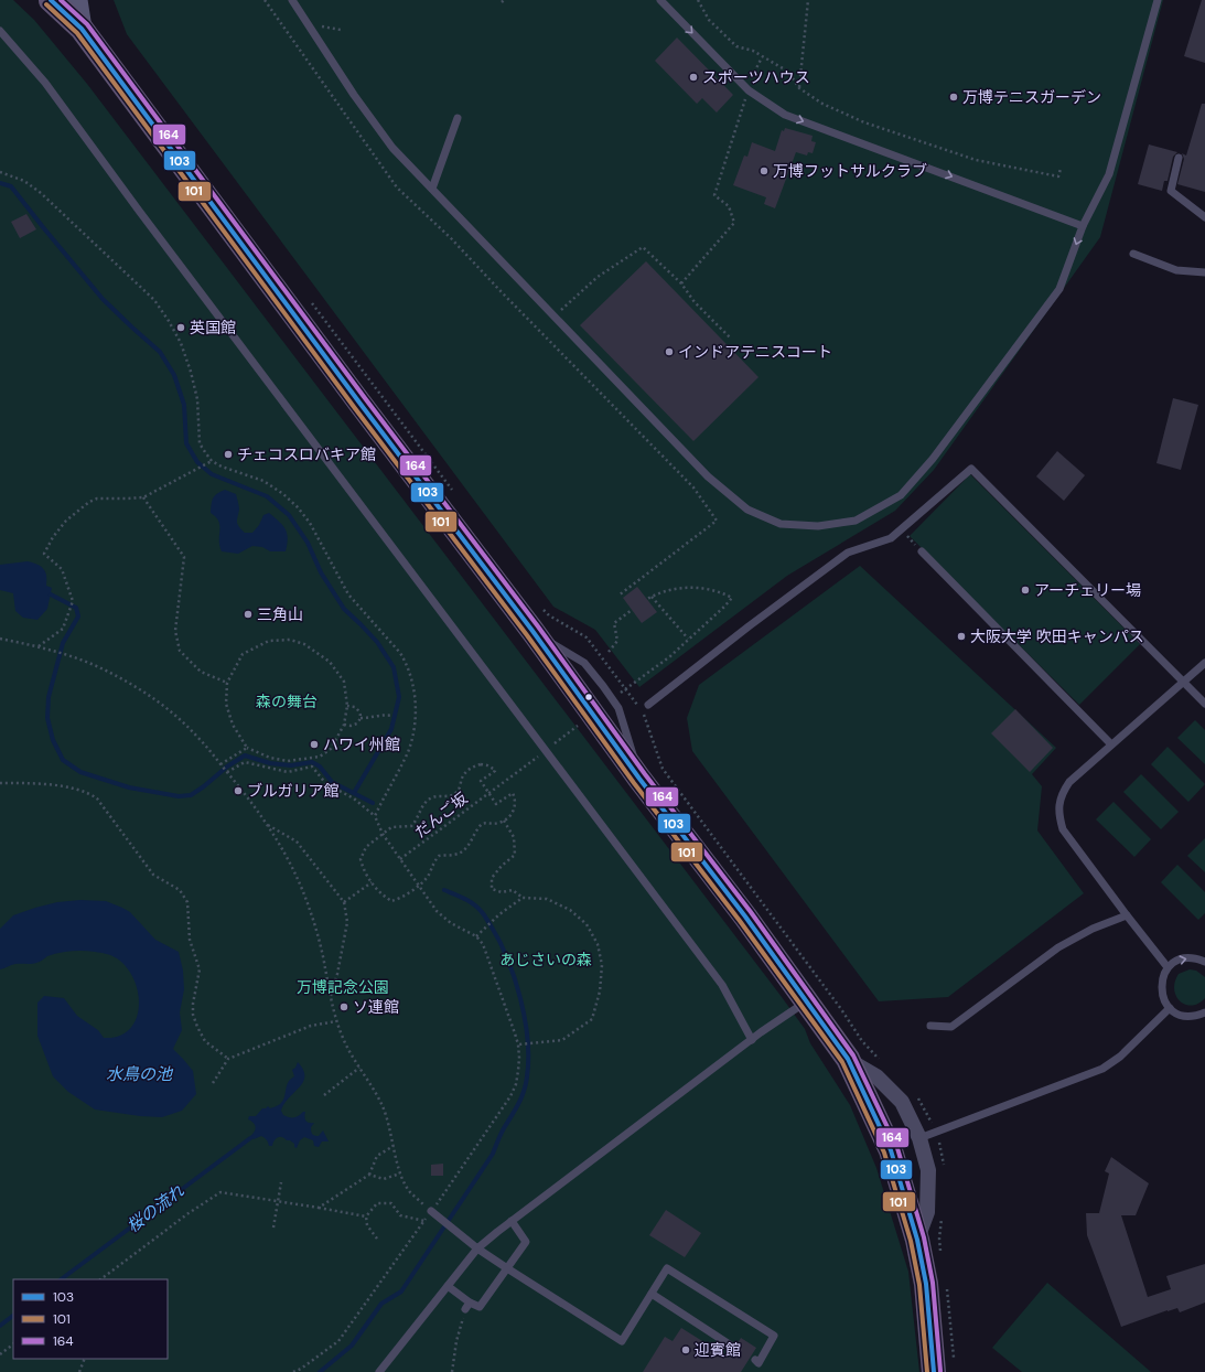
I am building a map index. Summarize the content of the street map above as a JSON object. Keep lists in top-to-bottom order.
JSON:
{
  "streets": {
    "path": ["だんご坂"]
  },
  "water": ["水鳥の池", "桜の流れ"],
  "parks": ["森の舞台", "あじさいの森", "万博記念公園"],
  "places": [
    "スポーツハウス",
    "万博テニスガーデン",
    "万博フットサルクラブ",
    "英国館",
    "インドアテニスコート",
    "チェコスロバキア館",
    "アーチェリー場",
    "三角山",
    "大阪大学 吹田キャンパス",
    "ハワイ州館",
    "ブルガリア館",
    "ソ連館",
    "迎賓館"
  ],
  "lines": ["transit line 103", "transit line 164", "transit line 101"],
  "legend": ["103", "101", "164"]
}
